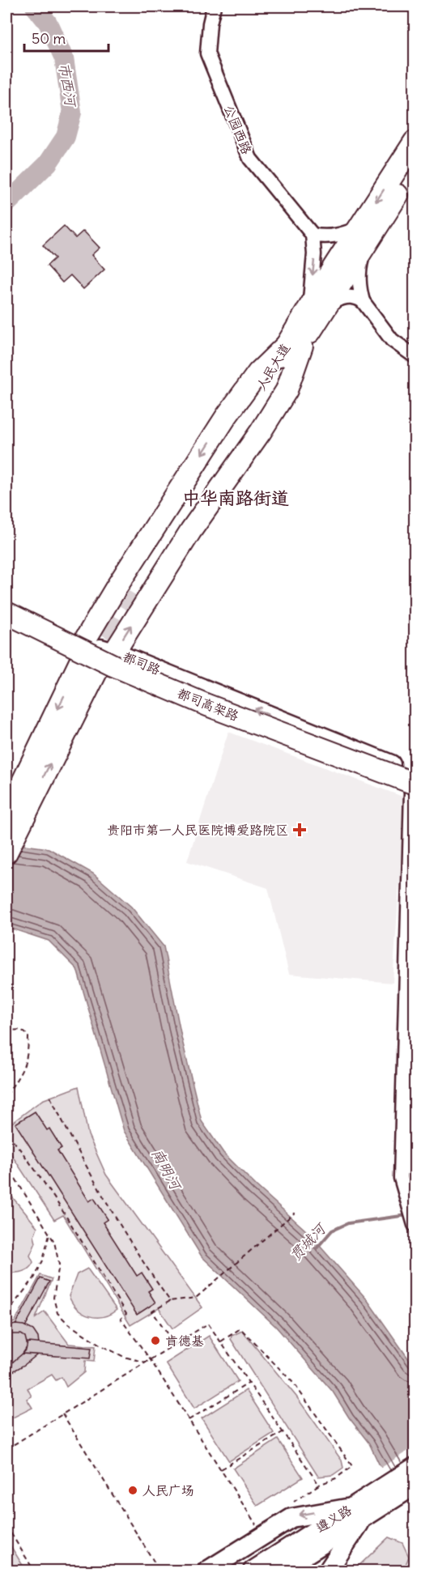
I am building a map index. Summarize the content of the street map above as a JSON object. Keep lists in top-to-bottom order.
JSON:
{
  "streets": {
    "main road": [
      "人民大道",
      "都司路",
      "都司高架路",
      "遵义路"
    ],
    "street": ["公园西路"]
  },
  "crossings": [
    ["都司路", "都司高架路"]
  ],
  "districts": ["中华南路街道"],
  "water": ["市西河", "南明河", "贯城河"],
  "places": {
    "health": ["贵阳市第一人民医院博爱路院区"],
    "other": ["肯德基", "人民广场"]
  },
  "scale_bar": "50 m"
}
